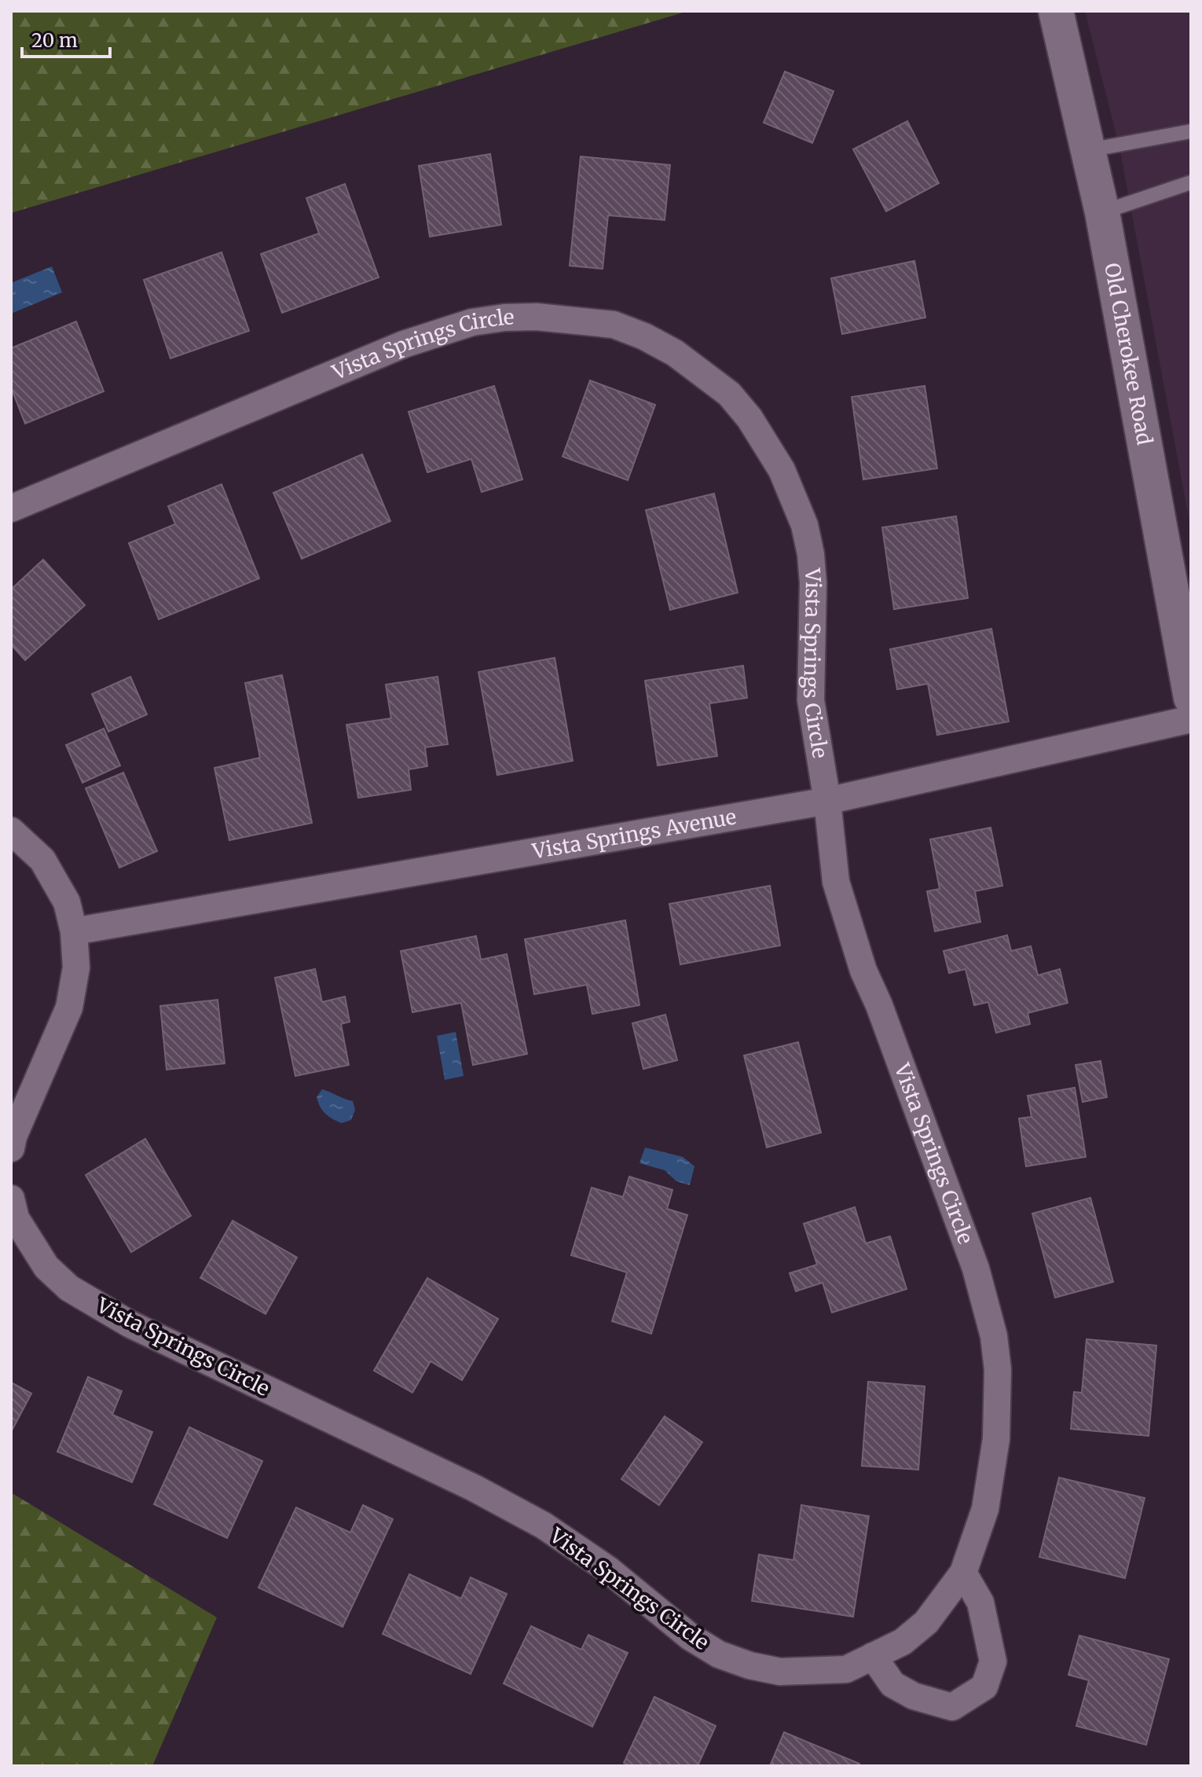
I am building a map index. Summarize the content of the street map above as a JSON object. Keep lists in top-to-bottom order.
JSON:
{
  "streets": {
    "street": ["Vista Springs Circle", "Old Cherokee Road", "Vista Springs Avenue"]
  },
  "crossings": [
    ["Vista Springs Circle", "Vista Springs Avenue"]
  ],
  "scale_bar": "20 m"
}
